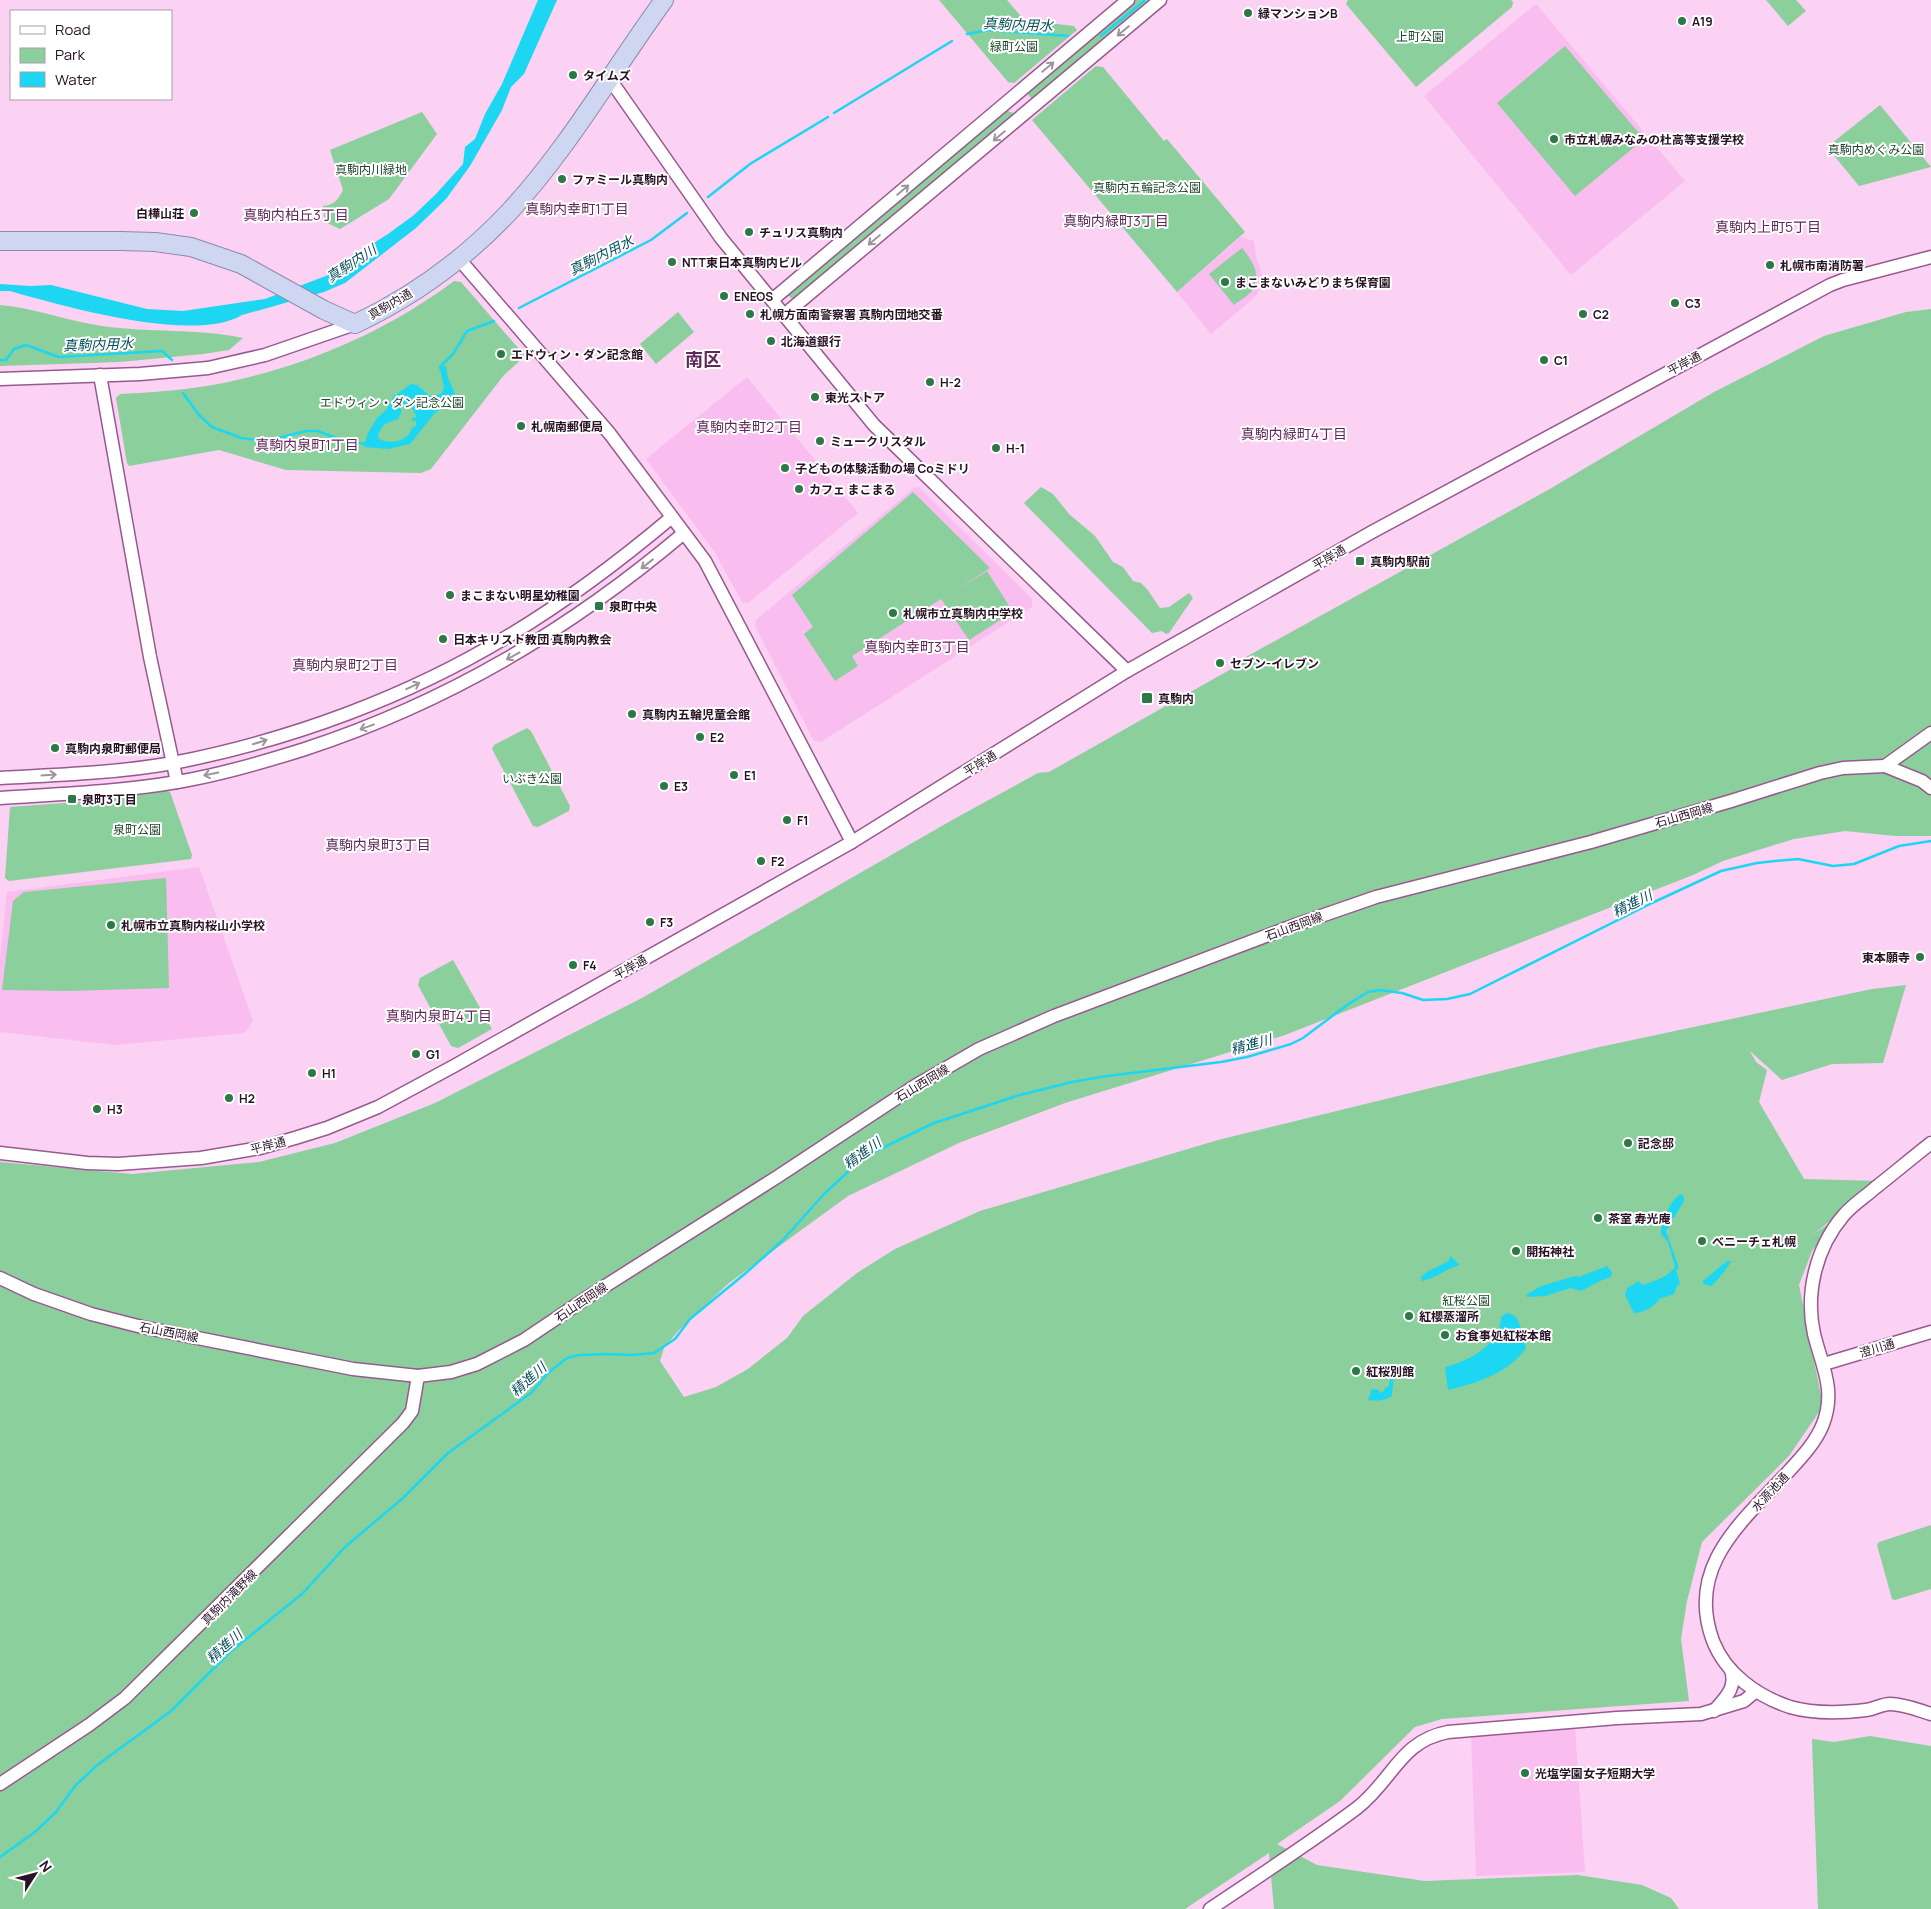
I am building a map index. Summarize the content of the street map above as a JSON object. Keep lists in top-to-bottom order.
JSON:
{
  "streets": {
    "highway": ["真駒内通"],
    "street": [
      "平岸通",
      "石山西岡線",
      "澄川通",
      "水源池通",
      "真駒内滝野線"
    ]
  },
  "crossings": [
    ["石山西岡線", "真駒内滝野線"],
    ["澄川通", "水源池通"]
  ],
  "districts": [
    "真駒内幸町1丁目",
    "真駒内柏丘3丁目",
    "真駒内緑町3丁目",
    "真駒内上町5丁目",
    "南区",
    "真駒内幸町2丁目",
    "真駒内緑町4丁目",
    "真駒内泉町1丁目",
    "真駒内幸町3丁目",
    "真駒内泉町2丁目",
    "真駒内泉町3丁目",
    "真駒内泉町4丁目"
  ],
  "water": ["真駒内用水", "真駒内川", "精進川"],
  "parks": [
    "上町公園",
    "緑町公園",
    "真駒内めぐみ公園",
    "真駒内川緑地",
    "真駒内五輪記念公園",
    "エドウィン・ダン記念公園",
    "いぶき公園",
    "泉町公園",
    "紅桜公園"
  ],
  "places": {
    "other": [
      "緑マンションB",
      "A19",
      "タイムズ",
      "市立札幌みなみの杜高等支援学校",
      "ファミール真駒内",
      "白樺山荘",
      "チュリス真駒内",
      "NTT東日本真駒内ビル",
      "札幌市南消防署",
      "まこまないみどりまち保育園",
      "ENEOS",
      "C3",
      "札幌方面南警察署 真駒内団地交番",
      "C2",
      "北海道銀行",
      "エドウィン・ダン記念館",
      "C1",
      "H-2",
      "東光ストア",
      "札幌南郵便局",
      "ミュークリスタル",
      "H-1",
      "子どもの体験活動の場 Coミドリ",
      "カフェ まこまる",
      "まこまない明星幼稚園",
      "札幌市立真駒内中学校",
      "日本キリスト教団 真駒内教会",
      "セブン-イレブン",
      "真駒内五輪児童会館",
      "E2",
      "真駒内泉町郵便局",
      "E1",
      "E3",
      "F1",
      "F2",
      "F3",
      "札幌市立真駒内桜山小学校",
      "東本願寺",
      "F4",
      "G1",
      "H1",
      "H2",
      "H3",
      "記念邸",
      "茶室 寿光庵",
      "べニーチェ札幌",
      "開拓神社",
      "紅櫻蒸溜所",
      "お食事処紅桜本館",
      "紅桜別館",
      "光塩学園女子短期大学"
    ],
    "transit": [
      "真駒内駅前",
      "泉町中央",
      "真駒内",
      "泉町3丁目"
    ]
  },
  "legend": ["Road", "Park", "Water"],
  "north": "top right"
}
